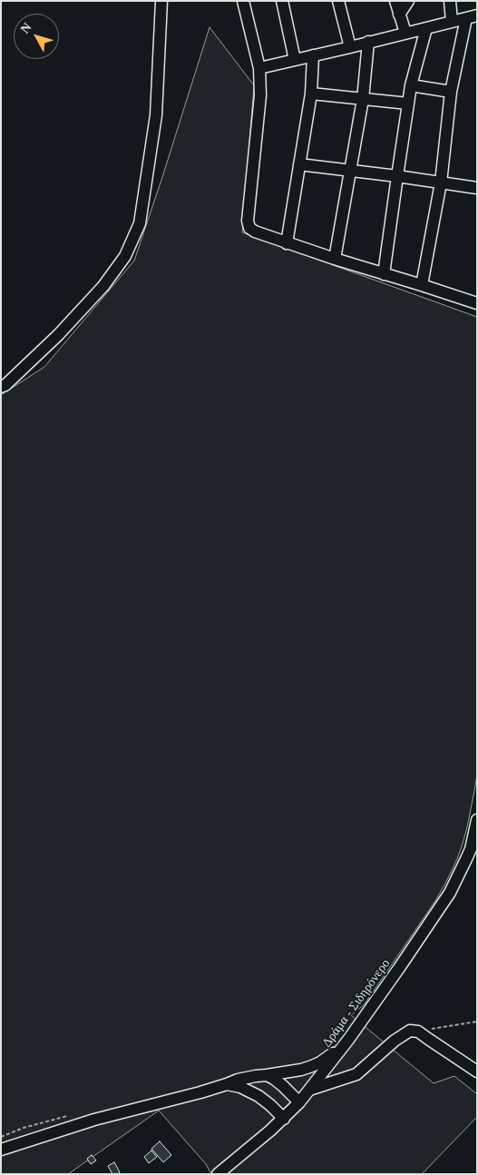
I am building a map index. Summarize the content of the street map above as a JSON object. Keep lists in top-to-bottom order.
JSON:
{
  "streets": {
    "street": ["Δράμα - Σιδηρόνερο"]
  },
  "north": "top left"
}
